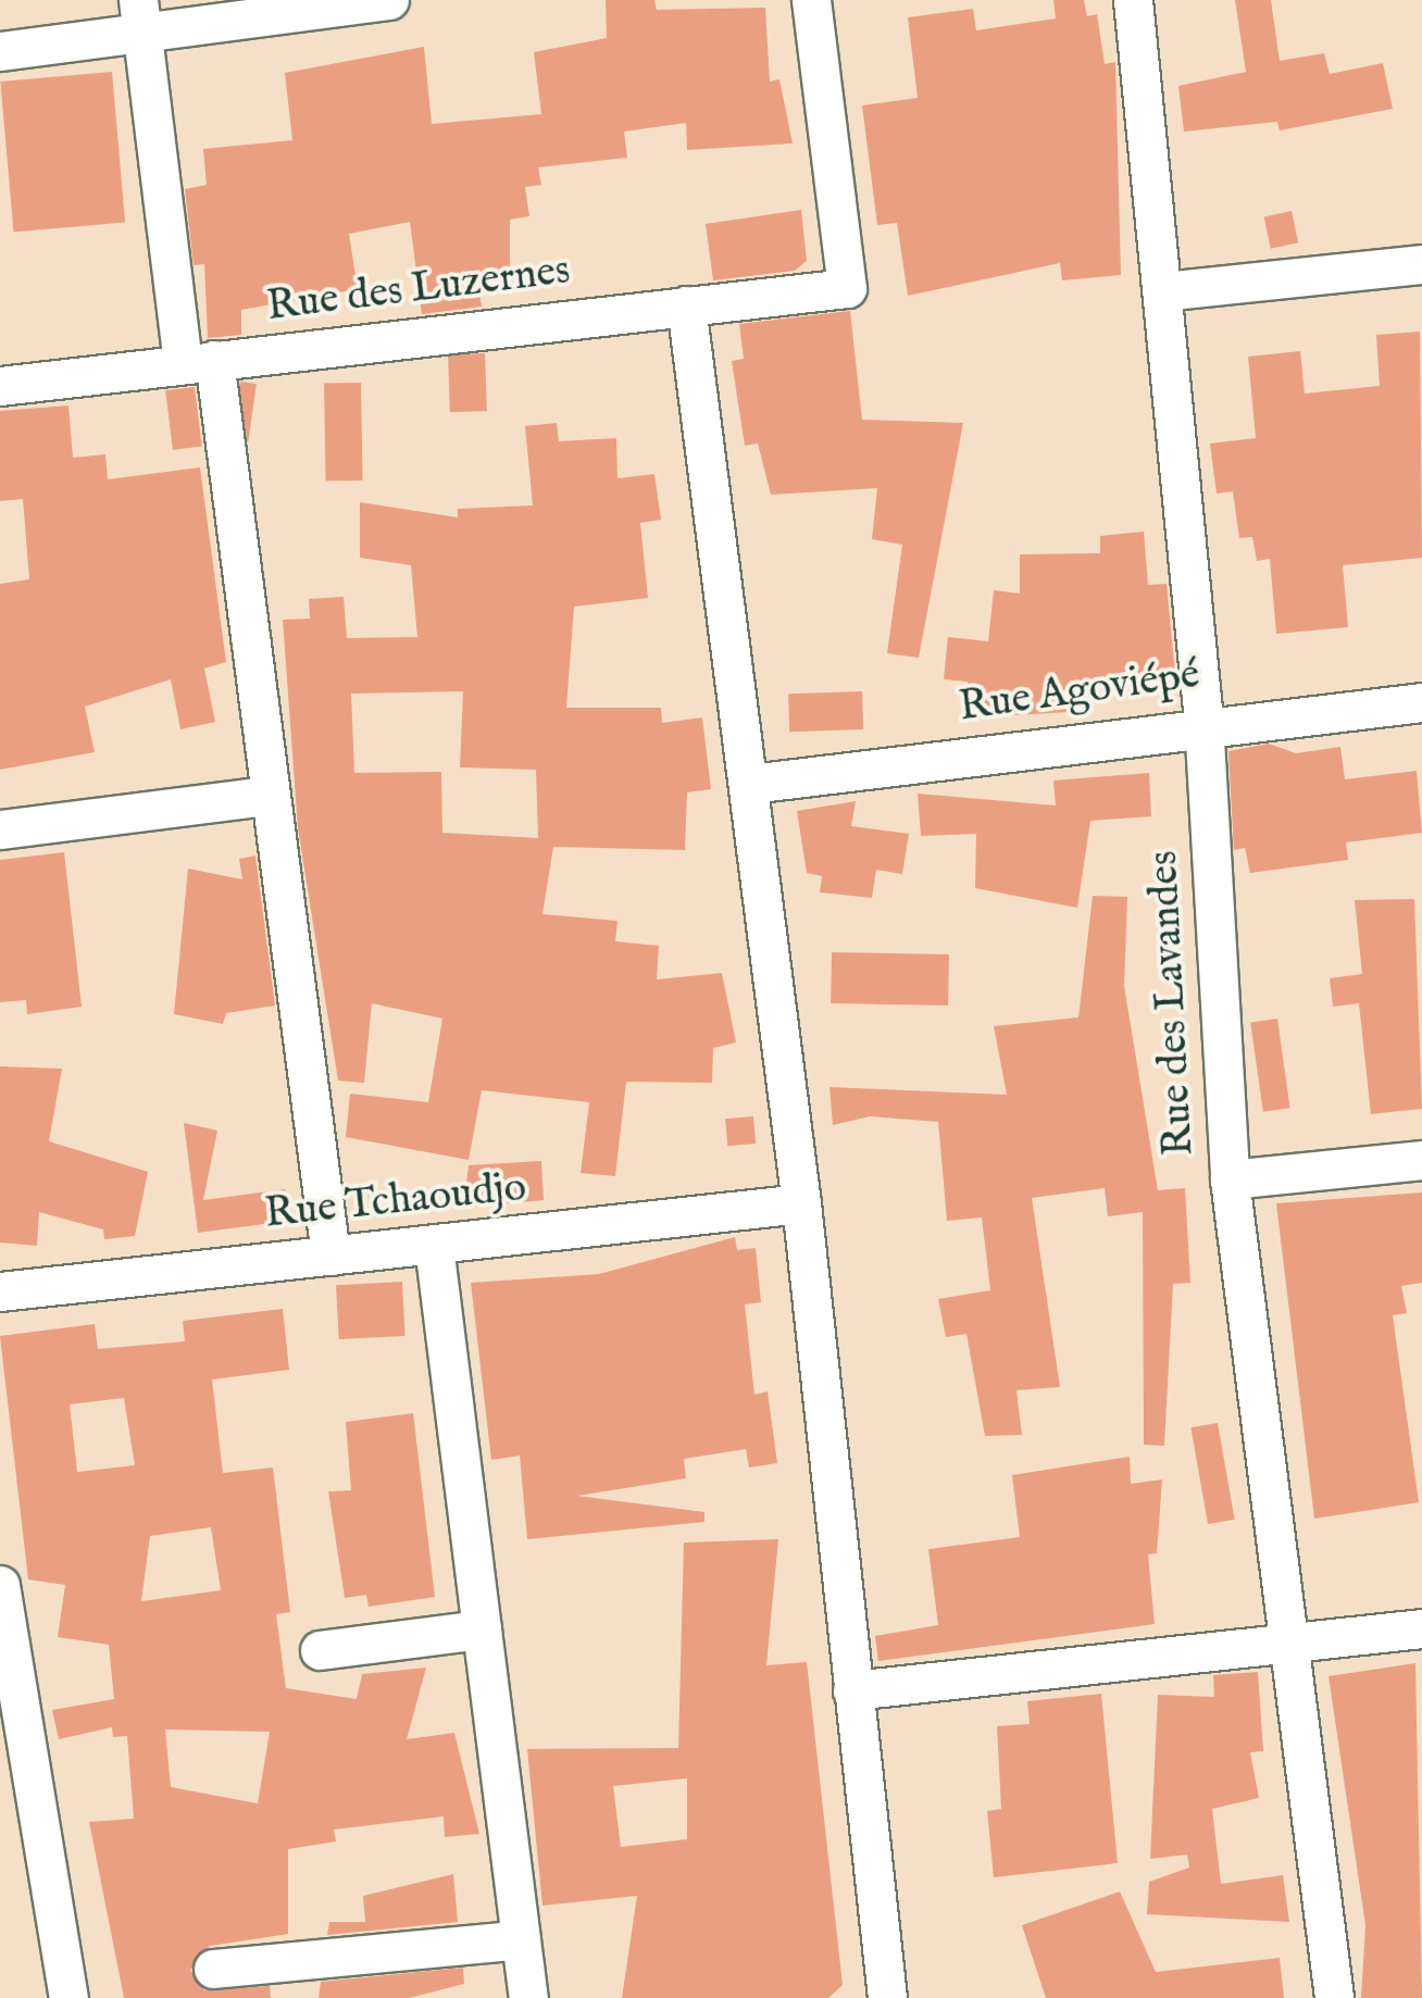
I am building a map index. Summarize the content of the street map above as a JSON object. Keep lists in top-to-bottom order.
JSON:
{
  "streets": {
    "street": [
      "Rue des Luzernes",
      "Rue Agoviépé",
      "Rue des Lavandes",
      "Rue Tchaoudjo"
    ]
  },
  "crossings": [
    ["Rue Agoviépé", "Rue des Lavandes"]
  ]
}
